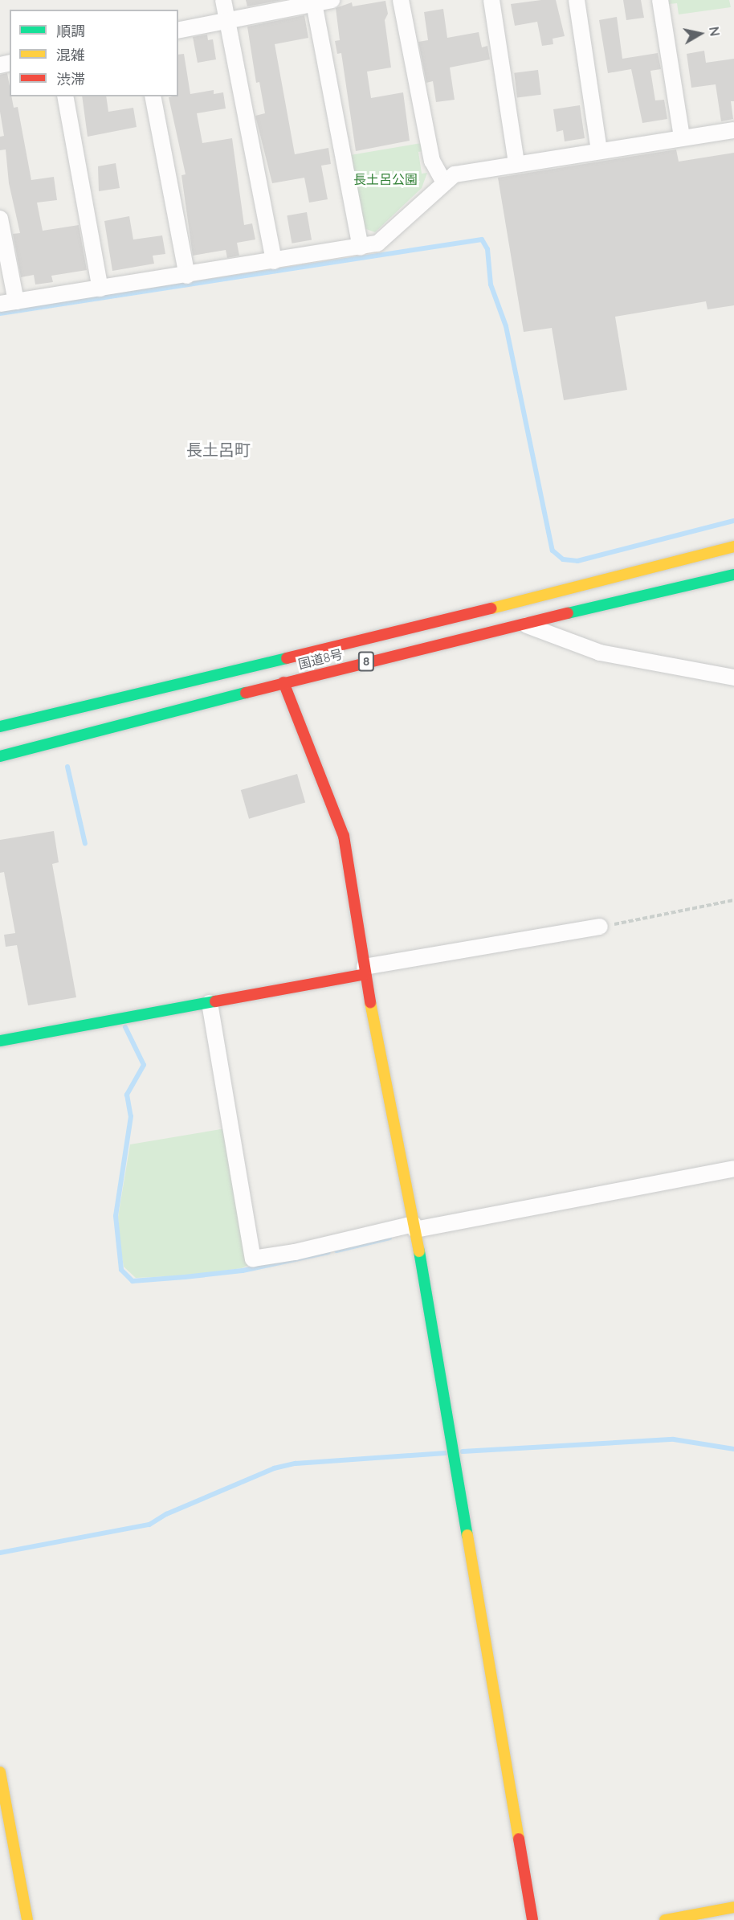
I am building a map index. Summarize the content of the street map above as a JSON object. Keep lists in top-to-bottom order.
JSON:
{
  "streets": {
    "main road": ["国道8号", "8"]
  },
  "districts": ["長土呂町"],
  "parks": ["長土呂公園"],
  "legend": ["順調", "混雑", "渋滞"],
  "north": "right"
}
